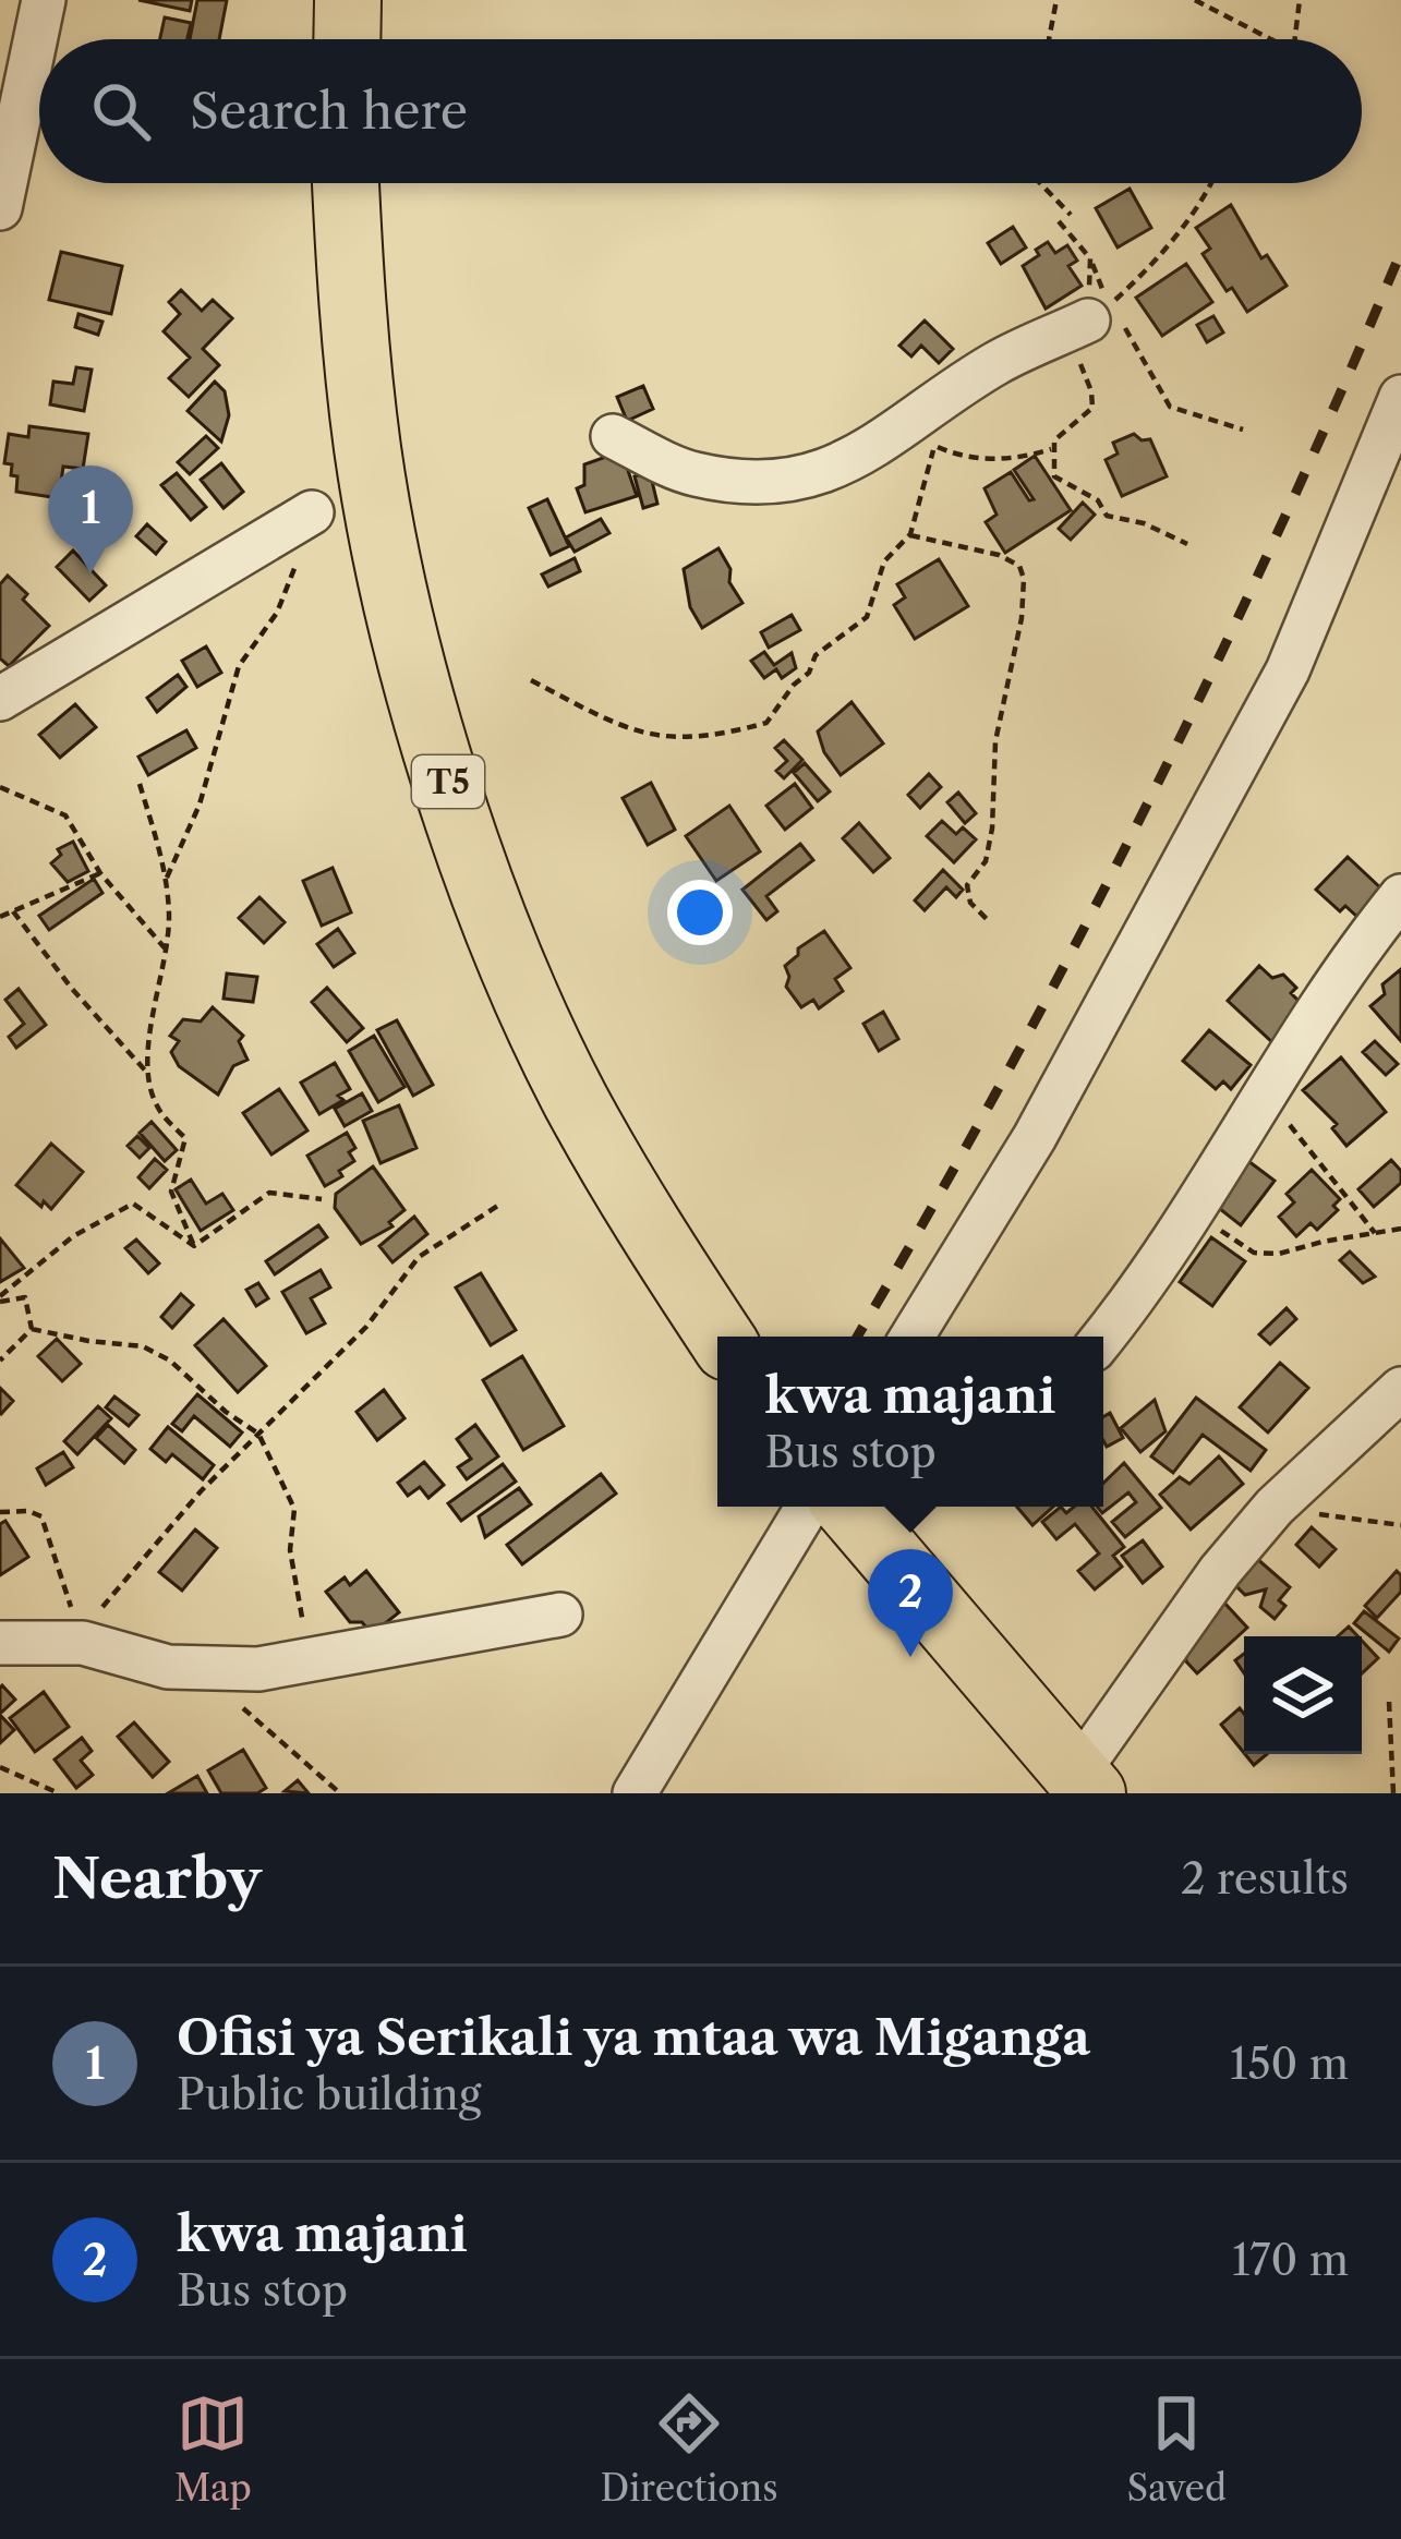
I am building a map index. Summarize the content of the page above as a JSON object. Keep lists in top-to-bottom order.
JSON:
{
  "streets": {
    "highway": ["T5"]
  },
  "page": {
    "search": "Search here",
    "pins": ["1", "2"],
    "popup": ["kwa majani", "Bus stop"],
    "heading": ["Nearby", "2 results"],
    "list": [
      {
        "mark": "1",
        "name": "Ofisi ya Serikali ya mtaa wa Miganga",
        "note": "Public building",
        "value": "150 m"
      },
      {
        "mark": "2",
        "name": "kwa majani",
        "note": "Bus stop",
        "value": "170 m"
      }
    ],
    "nav": ["Map", "Directions", "Saved"]
  }
}
